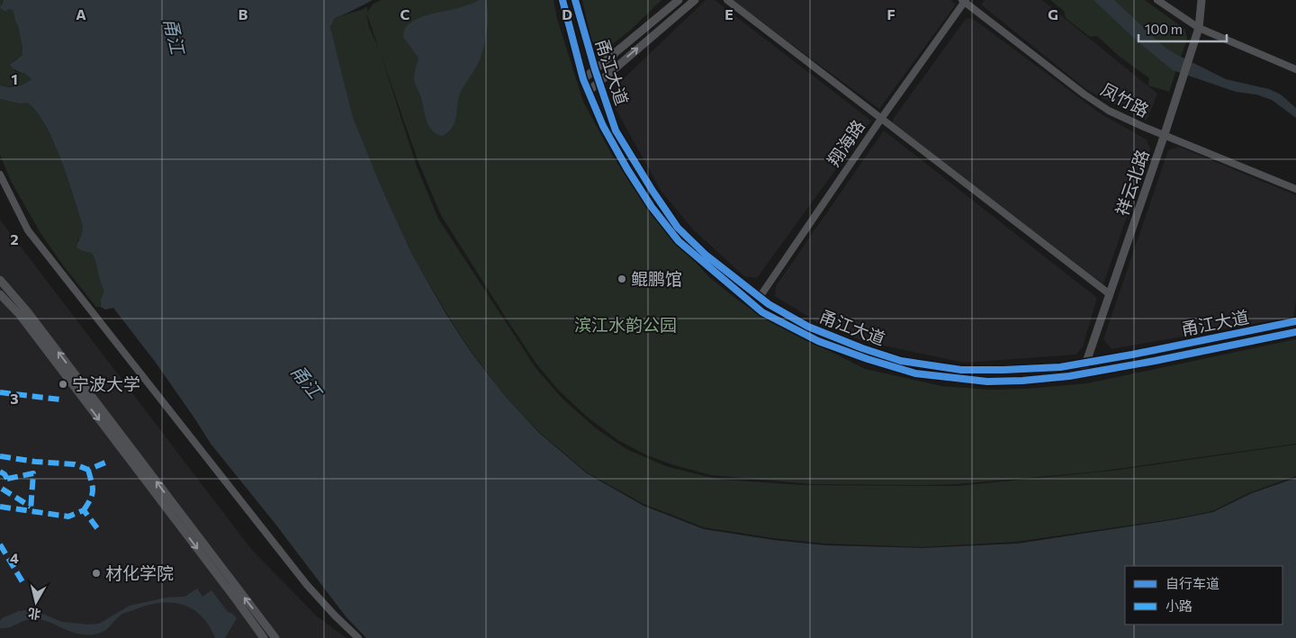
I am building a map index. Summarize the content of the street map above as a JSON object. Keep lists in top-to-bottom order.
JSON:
{
  "streets": {
    "main road": ["甬江大道"],
    "street": ["凤竹路", "翔海路", "祥云北路"]
  },
  "crossings": [
    ["甬江大道", "翔海路"],
    ["甬江大道", "祥云北路"],
    ["凤竹路", "翔海路"],
    ["凤竹路", "祥云北路"]
  ],
  "water": ["甬江"],
  "parks": ["滨江水韵公园"],
  "places": ["鲲鹏馆", "宁波大学", "材化学院"],
  "legend": ["自行车道", "小路"],
  "scale_bar": "100 m",
  "north": "bottom",
  "grid": {
    "columns": [
      "A",
      "B",
      "C",
      "D",
      "E",
      "F",
      "G"
    ],
    "rows": [
      "1",
      "2",
      "3",
      "4"
    ]
  }
}
